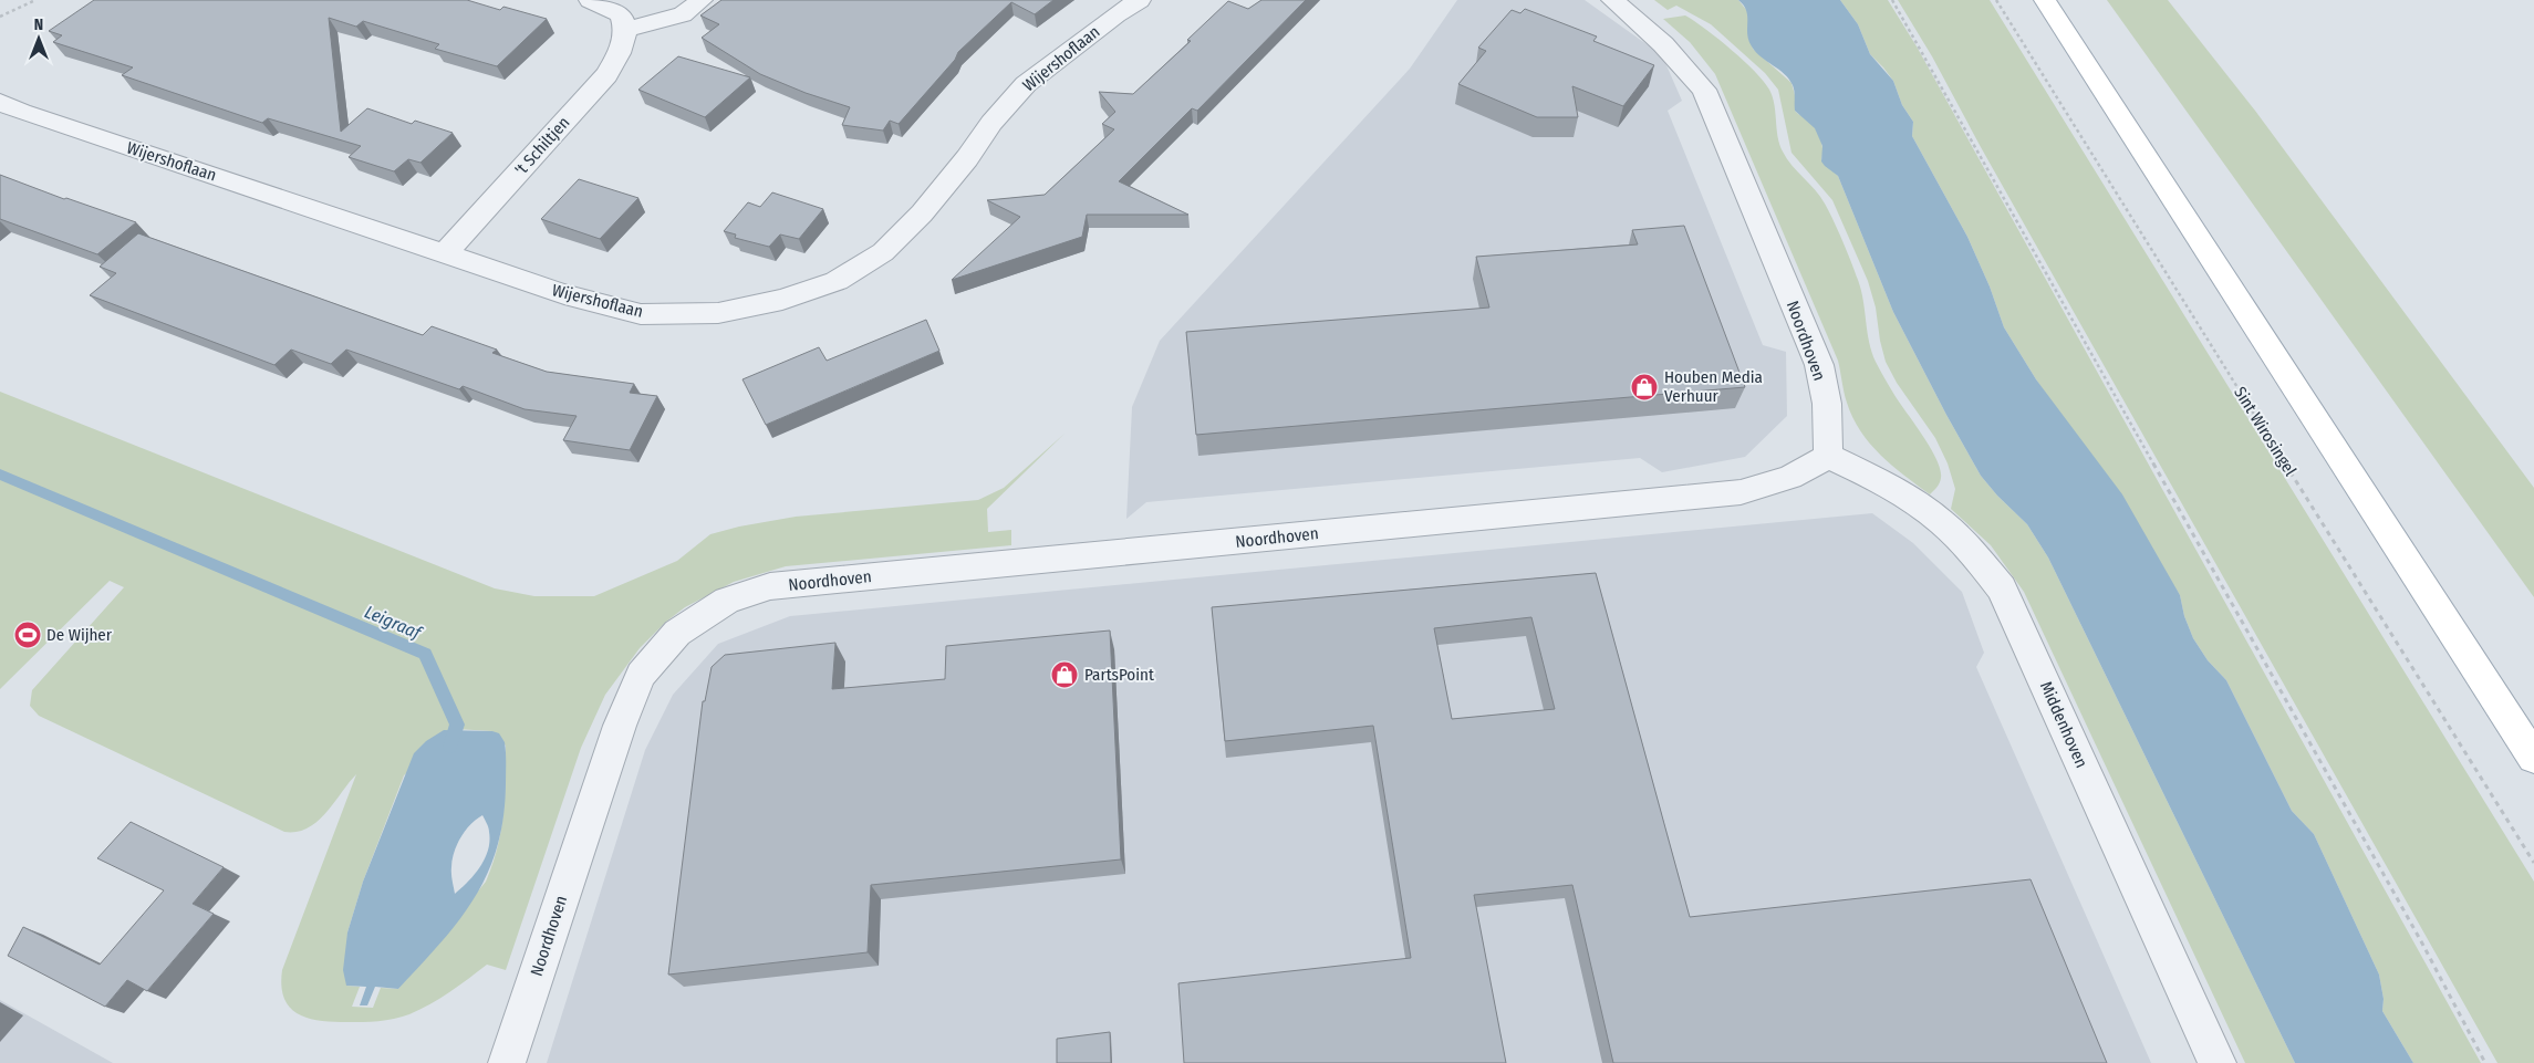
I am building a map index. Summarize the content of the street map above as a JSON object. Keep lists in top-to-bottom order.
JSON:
{
  "streets": {
    "street": [
      "Wijershoflaan",
      "'t Schiltjen",
      "Noordhoven",
      "Middenhoven"
    ],
    "path": ["Sint Wirosingel"]
  },
  "crossings": [
    ["Wijershoflaan", "'t Schiltjen"],
    ["Noordhoven", "Middenhoven"]
  ],
  "water": ["Leigraaf"],
  "places": {
    "shop": ["Houben Media Verhuur", "PartsPoint"],
    "sports": ["De Wijher"]
  },
  "north": "top"
}
